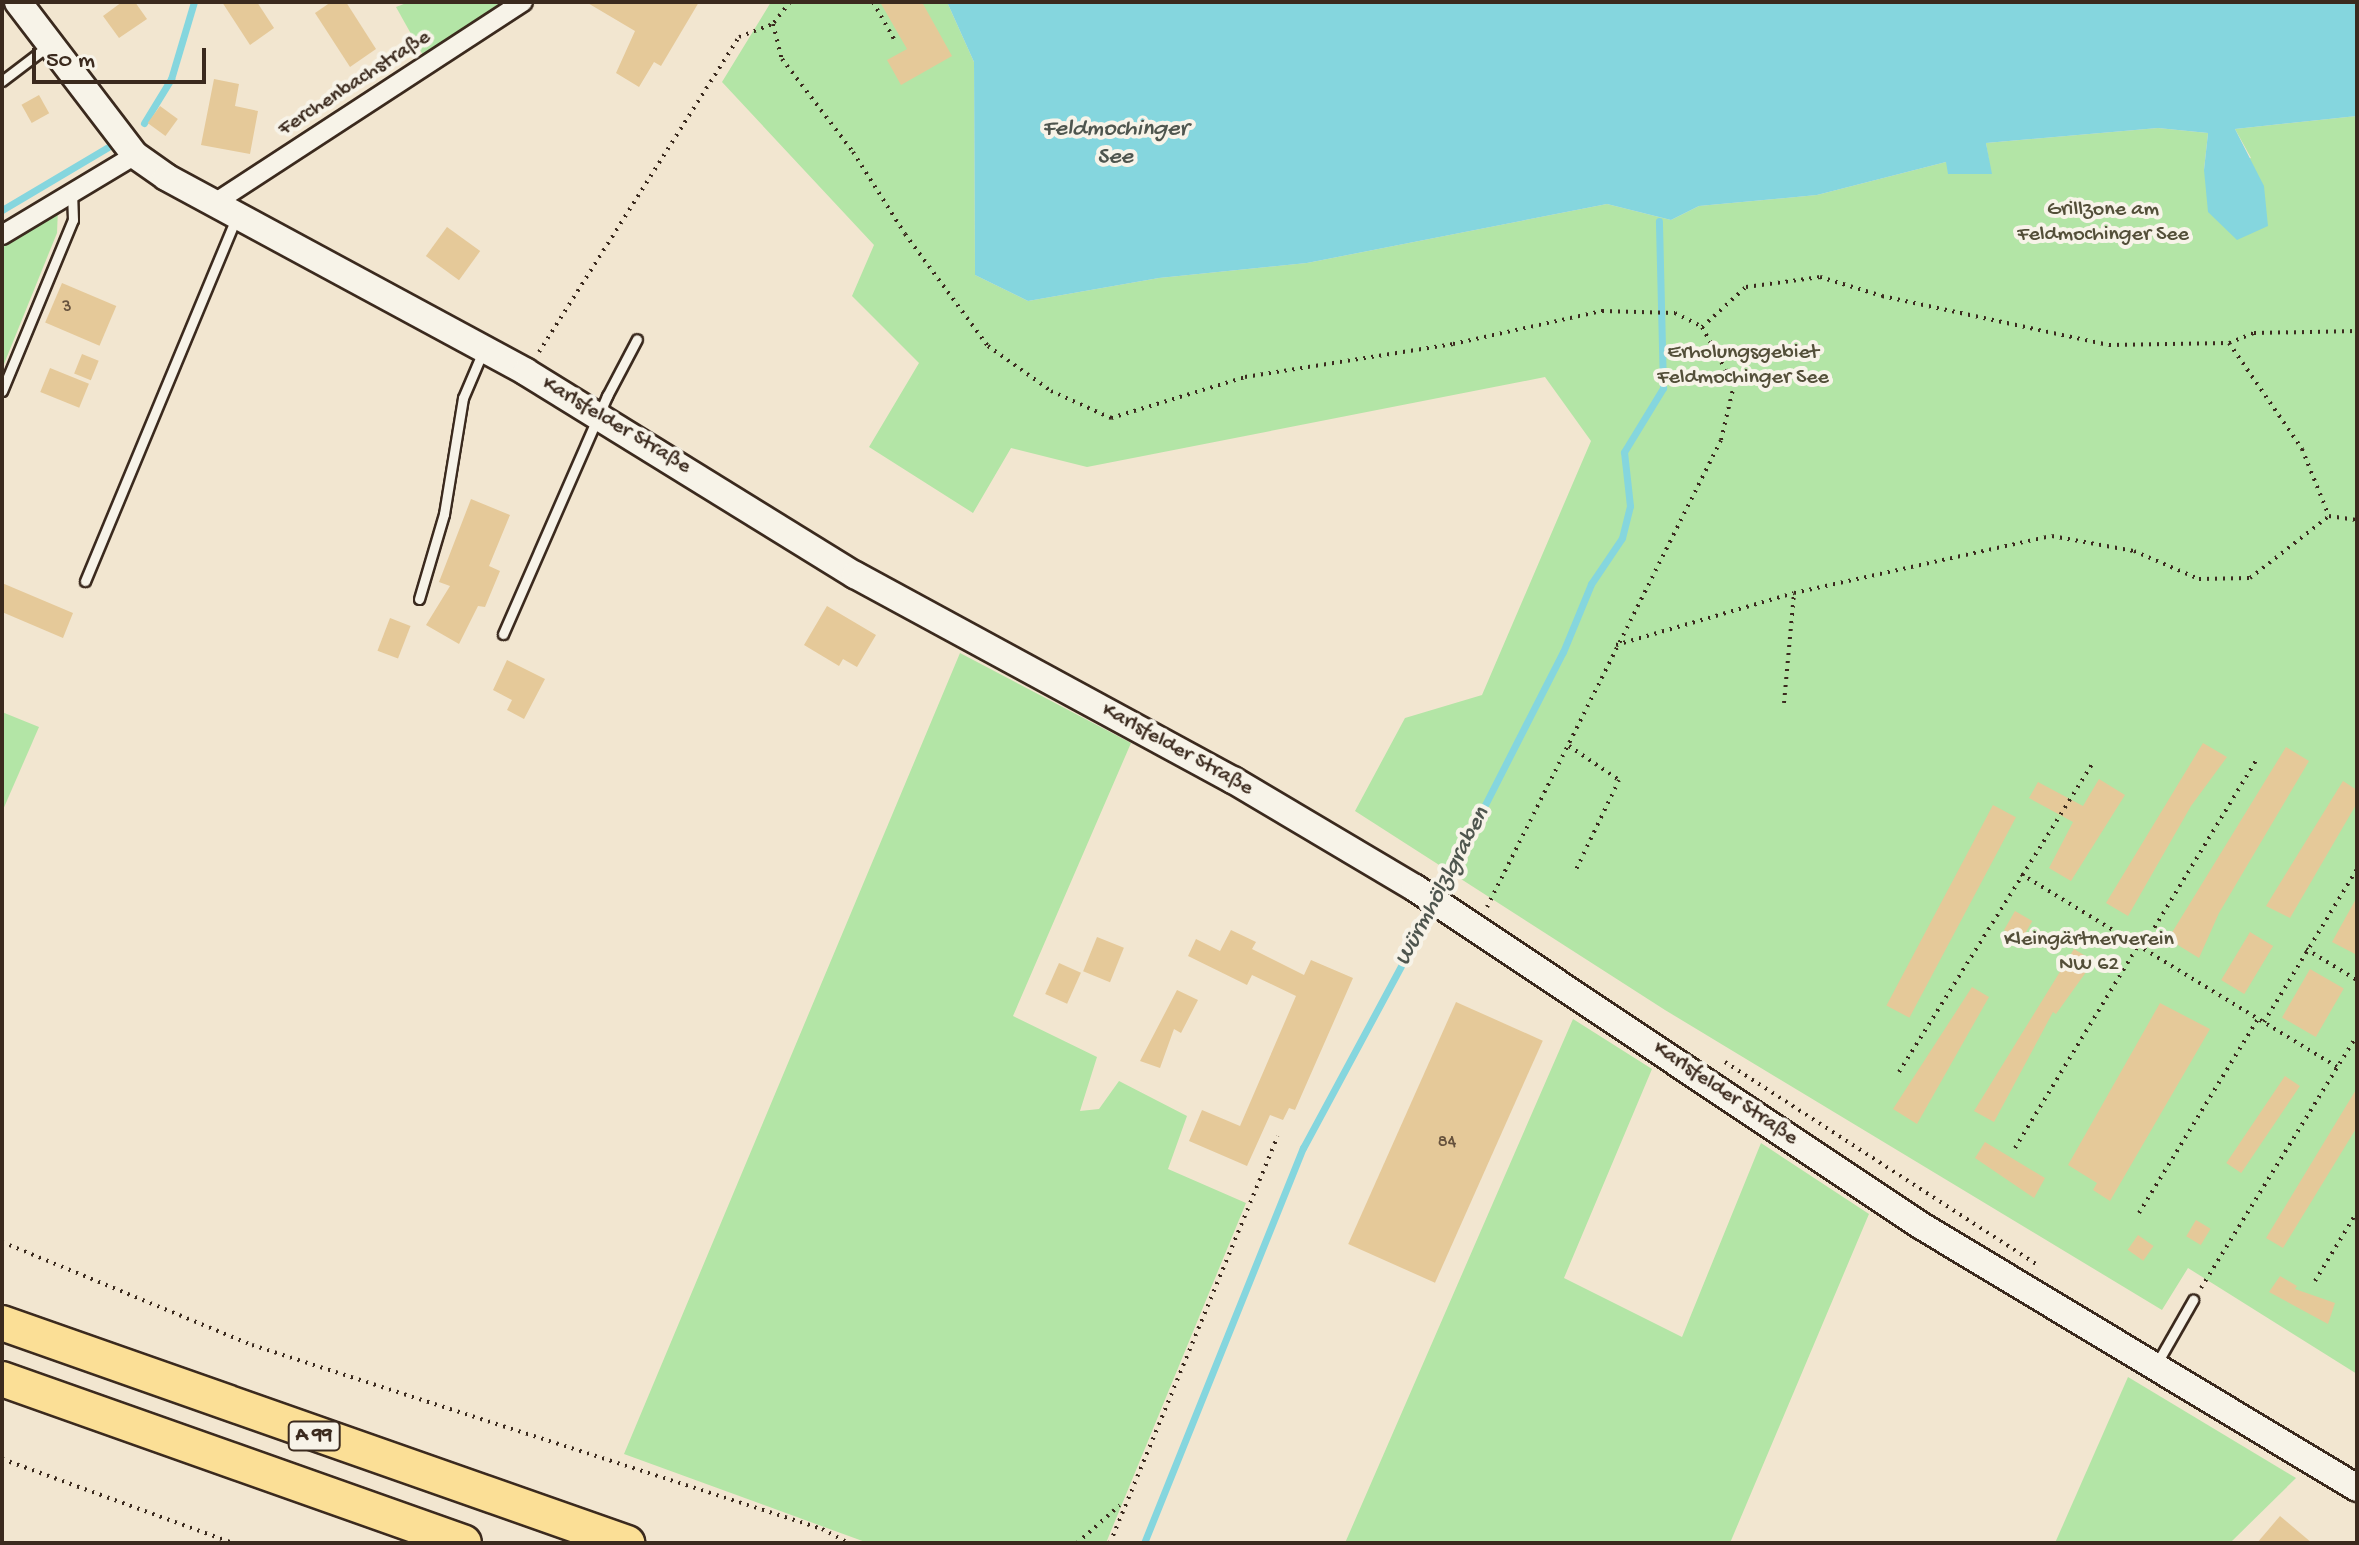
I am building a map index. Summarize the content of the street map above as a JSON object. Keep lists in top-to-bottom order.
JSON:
{
  "streets": {
    "highway": ["A 99"],
    "street": ["Ferchenbachstraße", "Karlsfelder Straße"]
  },
  "crossings": [
    ["Ferchenbachstraße", "Karlsfelder Straße"]
  ],
  "water": ["Feldmochinger See", "Würmhölzlgraben"],
  "parks": ["Grillzone am Feldmochinger See", "Erholungsgebiet Feldmochinger See", "Kleingärtnerverein NW 62"],
  "house_numbers": ["3", "84"],
  "scale_bar": "50 m"
}
